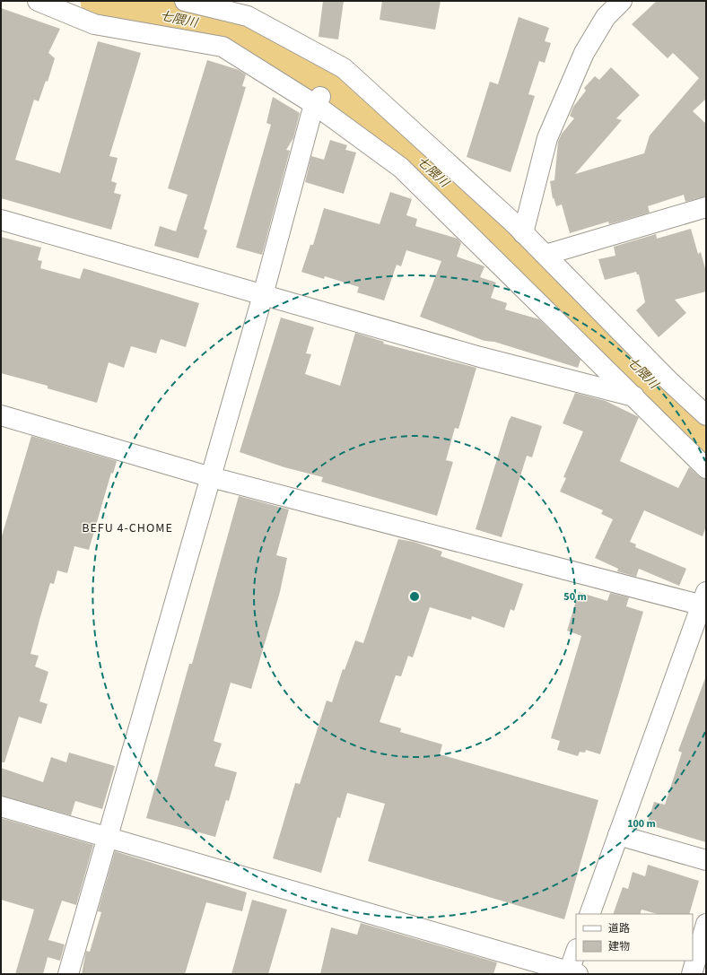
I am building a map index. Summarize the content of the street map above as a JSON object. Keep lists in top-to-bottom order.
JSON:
{
  "districts": ["BEFU 4-CHOME"],
  "water": ["七隈川"],
  "legend": ["道路", "建物"],
  "rings": ["50 m", "100 m"]
}
